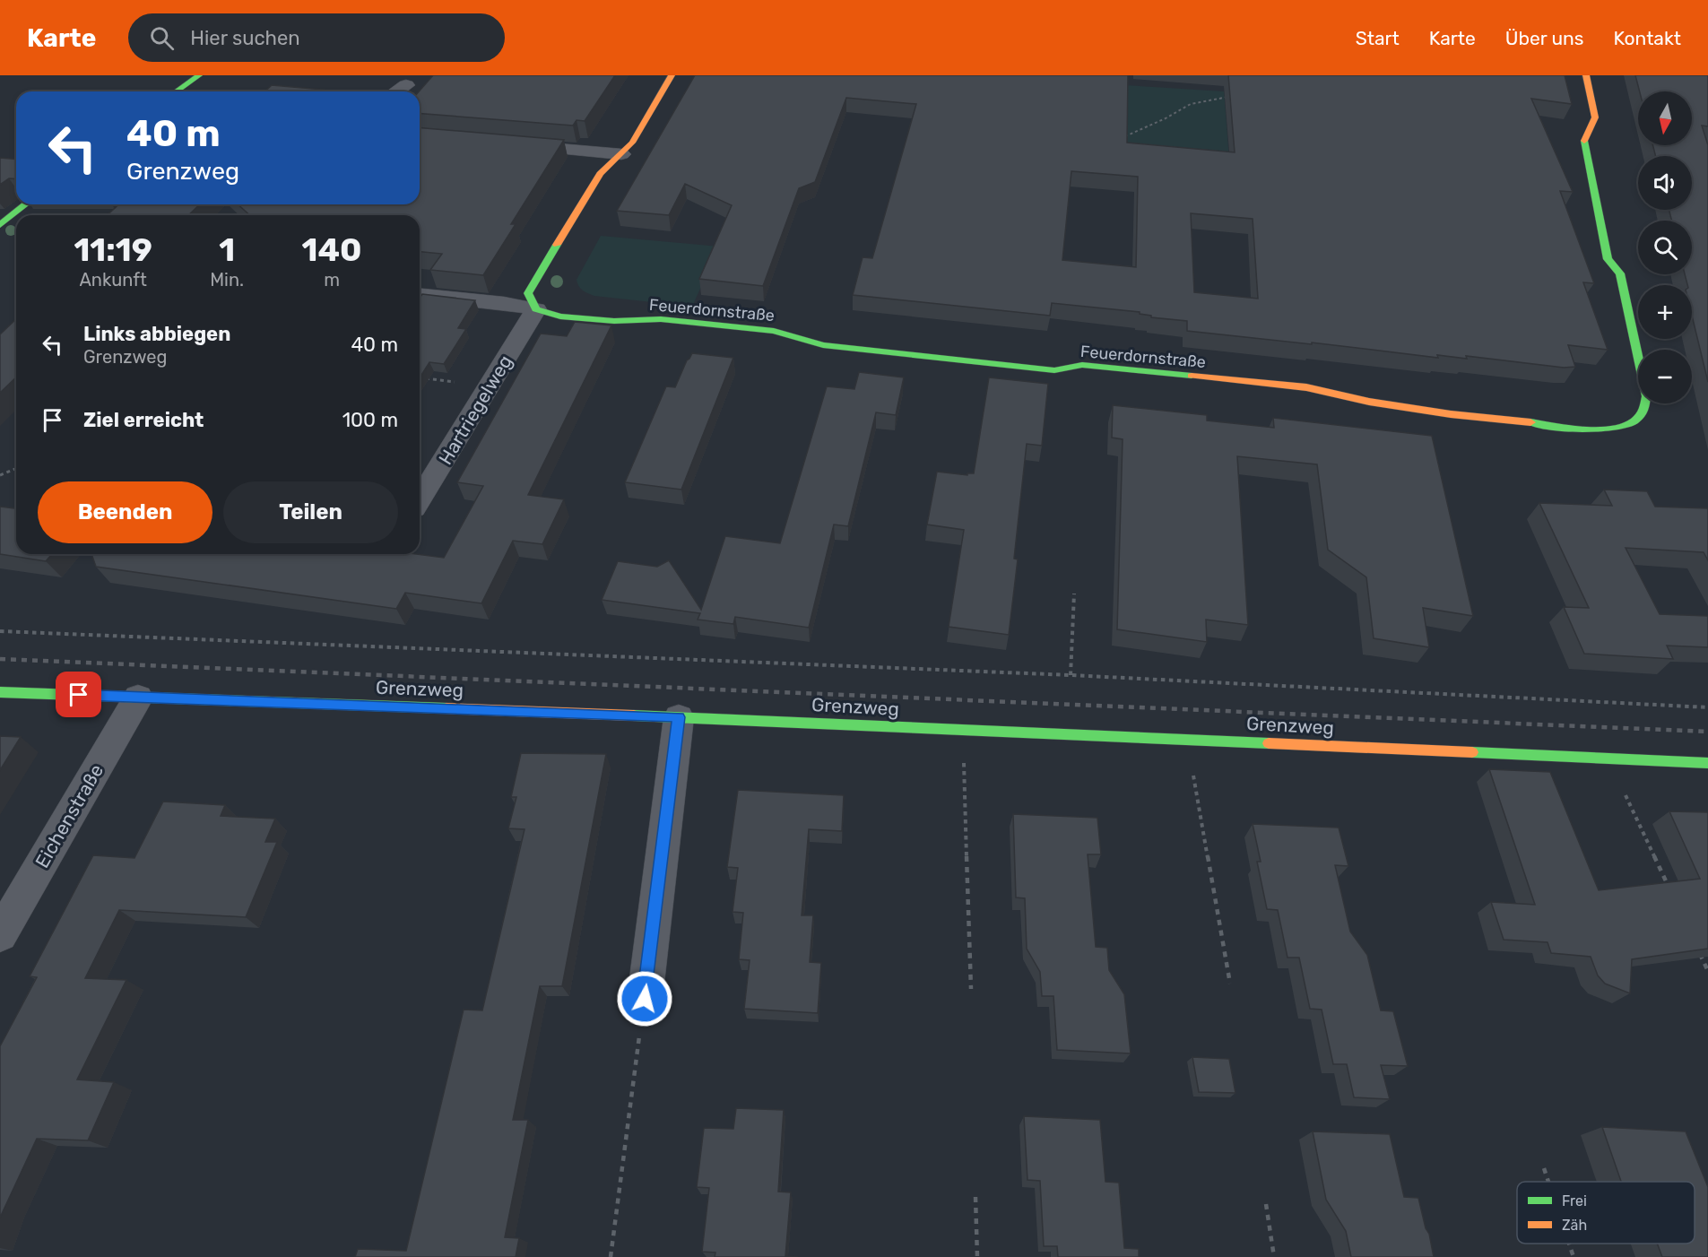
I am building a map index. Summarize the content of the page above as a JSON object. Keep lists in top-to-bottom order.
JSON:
{
  "streets": {
    "street": [
      "Feuerdornstraße",
      "Hartriegelweg",
      "Grenzweg",
      "Eichenstraße"
    ]
  },
  "crossings": [
    ["Feuerdornstraße", "Hartriegelweg"],
    ["Grenzweg", "Eichenstraße"]
  ],
  "legend": ["Frei", "Zäh"],
  "north": "bottom",
  "page": {
    "header": "Karte",
    "search": "Hier suchen",
    "nav": [
      "Start",
      "Karte",
      "Über uns",
      "Kontakt"
    ],
    "map_buttons": ["+", "−"],
    "turn": ["40 m", "Grenzweg"],
    "eta": [
      "11:19",
      "Ankunft",
      "1",
      "Min.",
      "140",
      "m"
    ],
    "list": [
      {
        "name": "Links abbiegen",
        "note": "Grenzweg",
        "value": "40 m"
      },
      {
        "name": "Ziel erreicht",
        "value": "100 m"
      }
    ],
    "buttons": ["Beenden", "Teilen"]
  }
}
